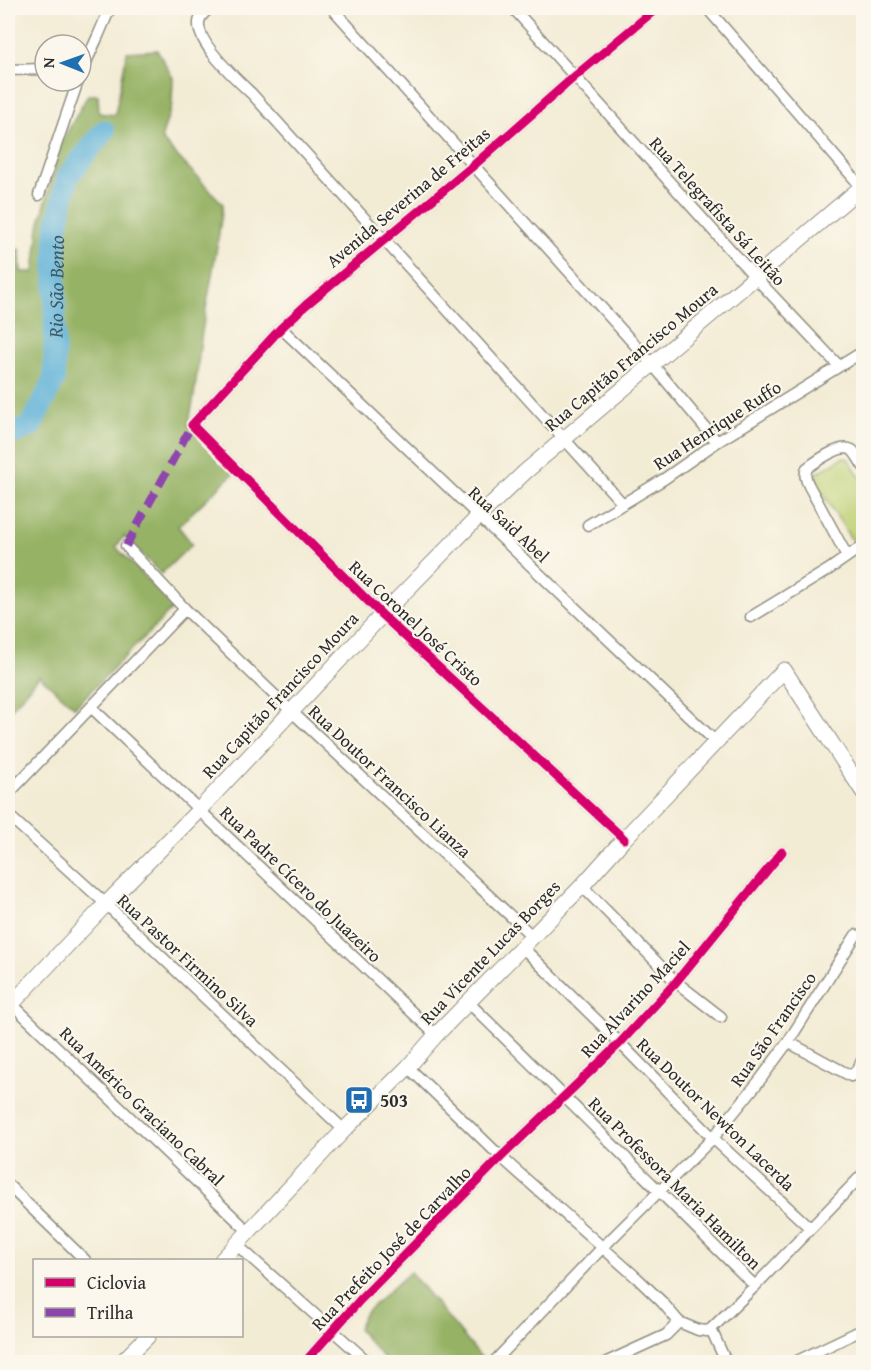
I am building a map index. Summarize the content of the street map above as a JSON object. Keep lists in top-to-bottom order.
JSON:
{
  "streets": {
    "main road": ["Rua Capitão Francisco Moura", "Rua Vicente Lucas Borges"],
    "street": [
      "Avenida Severina de Freitas",
      "Rua Telegrafista Sá Leitão",
      "Rua Henrique Ruffo",
      "Rua Said Abel",
      "Rua Coronel José Cristo",
      "Rua Doutor Francisco Lianza",
      "Rua Padre Cícero do Juazeiro",
      "Rua Pastor Firmino Silva",
      "Rua Alvarino Maciel",
      "Rua São Francisco",
      "Rua Américo Graciano Cabral",
      "Rua Doutor Newton Lacerda",
      "Rua Professora Maria Hamilton",
      "Rua Prefeito José de Carvalho"
    ]
  },
  "crossings": [
    ["Avenida Severina de Freitas", "Rua Telegrafista Sá Leitão"],
    ["Avenida Severina de Freitas", "Rua Said Abel"],
    ["Avenida Severina de Freitas", "Rua Coronel José Cristo"],
    ["Rua Telegrafista Sá Leitão", "Rua Capitão Francisco Moura"],
    ["Rua Telegrafista Sá Leitão", "Rua Henrique Ruffo"],
    ["Rua Capitão Francisco Moura", "Rua Said Abel"],
    ["Rua Capitão Francisco Moura", "Rua Coronel José Cristo"],
    ["Rua Capitão Francisco Moura", "Rua Doutor Francisco Lianza"],
    ["Rua Capitão Francisco Moura", "Rua Padre Cícero do Juazeiro"],
    ["Rua Capitão Francisco Moura", "Rua Pastor Firmino Silva"],
    ["Rua Capitão Francisco Moura", "Rua Américo Graciano Cabral"],
    ["Rua Said Abel", "Rua Vicente Lucas Borges"],
    ["Rua Coronel José Cristo", "Rua Vicente Lucas Borges"],
    ["Rua Doutor Francisco Lianza", "Rua Vicente Lucas Borges"],
    ["Rua Doutor Francisco Lianza", "Rua Doutor Newton Lacerda"],
    ["Rua Padre Cícero do Juazeiro", "Rua Vicente Lucas Borges"],
    ["Rua Vicente Lucas Borges", "Rua Pastor Firmino Silva"],
    ["Rua Vicente Lucas Borges", "Rua Américo Graciano Cabral"],
    ["Rua Vicente Lucas Borges", "Rua Doutor Newton Lacerda"],
    ["Rua Vicente Lucas Borges", "Rua Professora Maria Hamilton"],
    ["Rua Alvarino Maciel", "Rua Doutor Newton Lacerda"],
    ["Rua Alvarino Maciel", "Rua Professora Maria Hamilton"],
    ["Rua Alvarino Maciel", "Rua Prefeito José de Carvalho"],
    ["Rua São Francisco", "Rua Doutor Newton Lacerda"],
    ["Rua São Francisco", "Rua Professora Maria Hamilton"]
  ],
  "water": ["Rio São Bento"],
  "places": {
    "bus stop": ["503"]
  },
  "legend": ["Ciclovia", "Trilha"],
  "north": "left"
}
